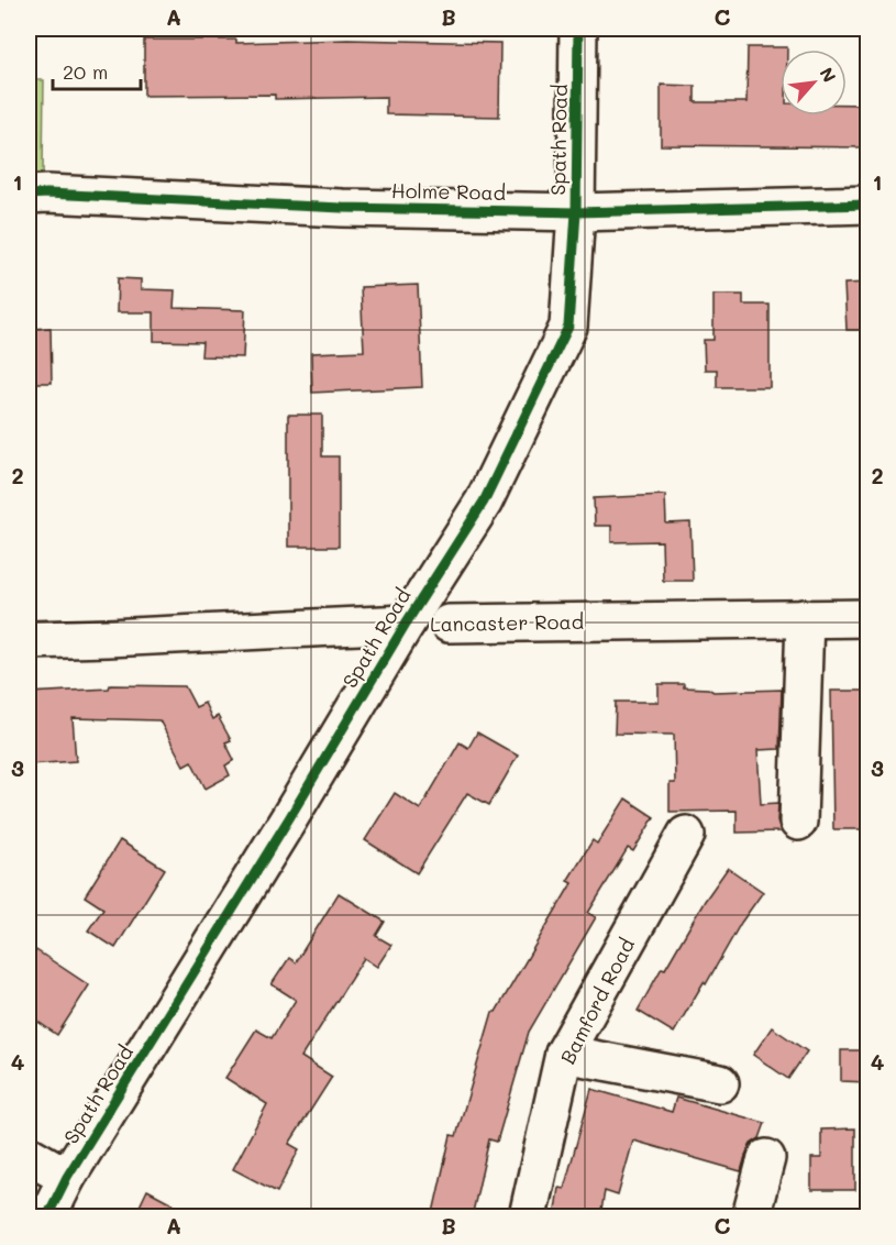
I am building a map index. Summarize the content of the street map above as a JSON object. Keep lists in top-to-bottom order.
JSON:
{
  "streets": {
    "street": [
      "Spath Road",
      "Holme Road",
      "Lancaster Road",
      "Bamford Road"
    ]
  },
  "crossings": [
    ["Spath Road", "Holme Road"],
    ["Spath Road", "Lancaster Road"]
  ],
  "scale_bar": "20 m",
  "north": "top right",
  "grid": {
    "columns": ["A", "B", "C"],
    "rows": [
      "1",
      "2",
      "3",
      "4"
    ]
  }
}
